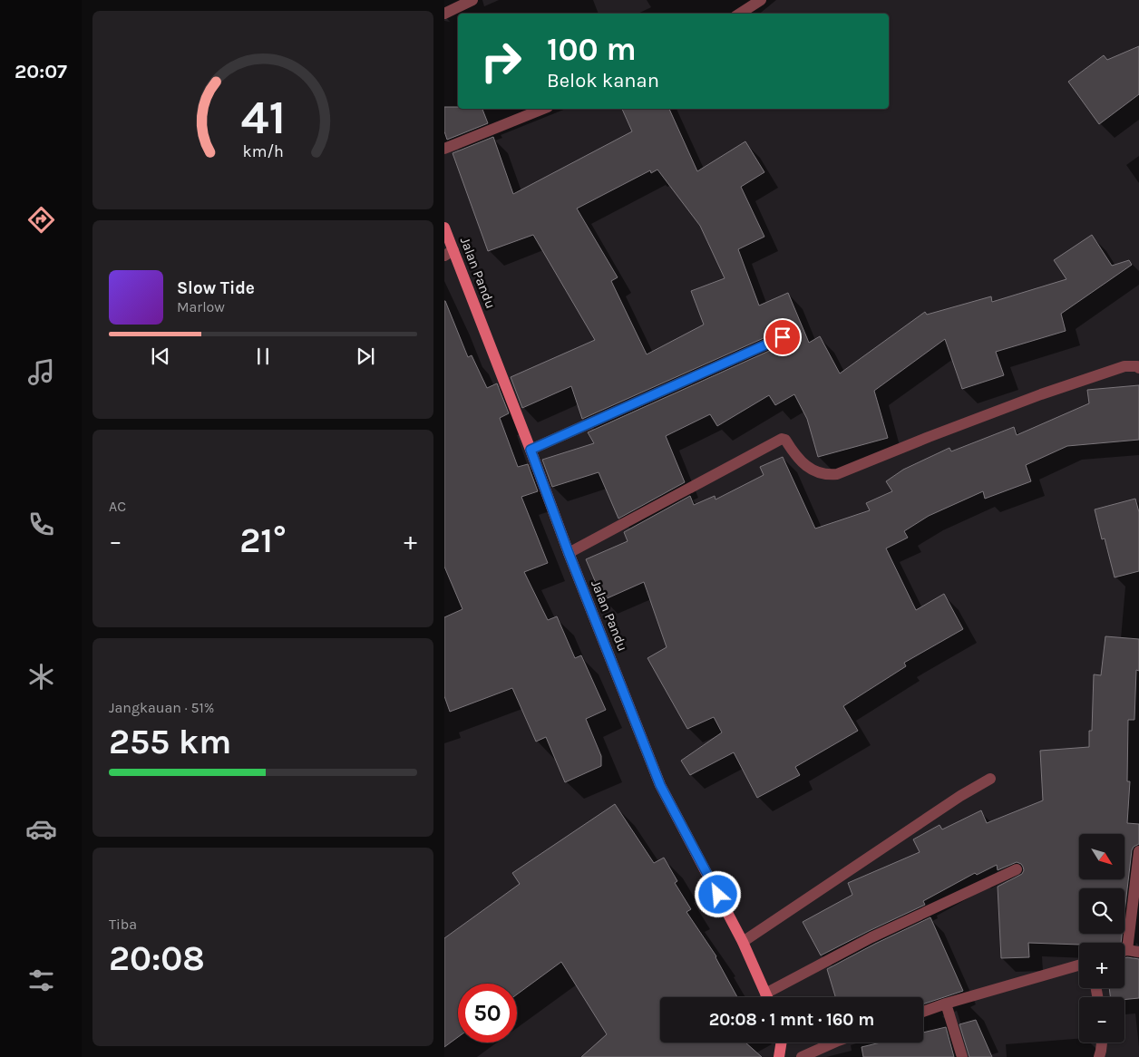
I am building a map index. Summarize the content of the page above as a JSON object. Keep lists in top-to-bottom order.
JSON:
{
  "streets": {
    "main road": ["Jalan Pandu"]
  },
  "north": "bottom right",
  "page": {
    "tabs": "20:07",
    "turn": ["100 m", "Belok kanan"],
    "song": ["Slow Tide", "Marlow"],
    "tile": [
      "AC",
      ["Jangkauan · 51%", "255 km"],
      ["Tiba", "20:08"]
    ],
    "heat": ["−", "21°", "+"],
    "map_buttons": ["+", "−"],
    "limit": "50",
    "trip": "20:08 · 1 mnt · 160 m",
    "gauge": ["41", "km/h"]
  }
}
